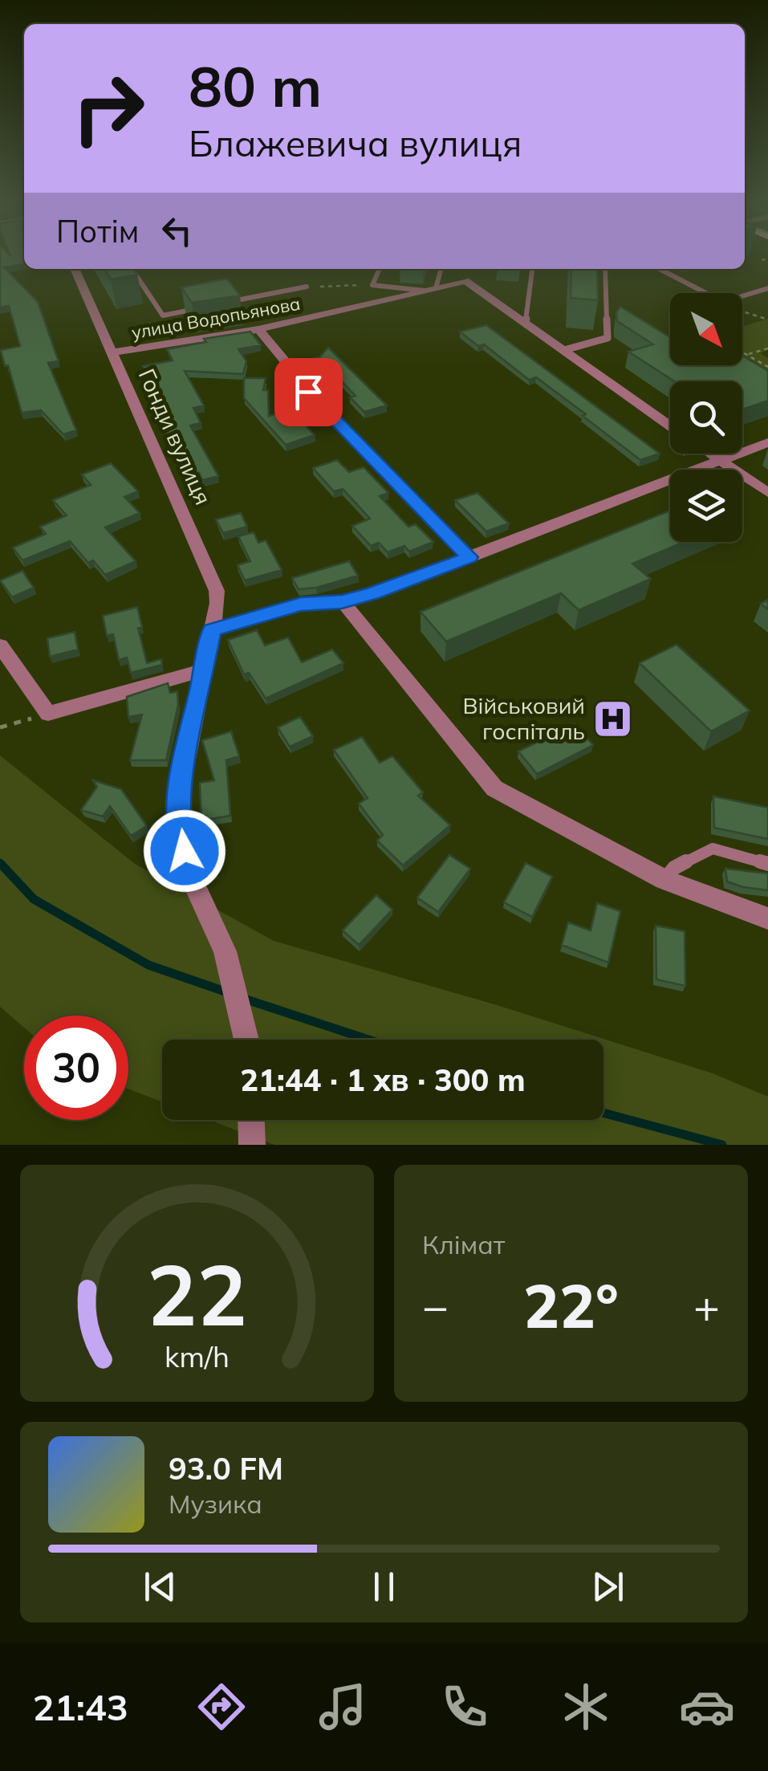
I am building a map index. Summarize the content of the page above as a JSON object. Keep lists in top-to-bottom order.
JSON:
{
  "streets": {
    "street": ["улица Водопьянова", "Гонди вулиця"]
  },
  "crossings": [
    ["улица Водопьянова", "Гонди вулиця"]
  ],
  "places": {
    "hospital": ["Військовий госпіталь"]
  },
  "north": "bottom right",
  "page": {
    "turn": ["80 m", "Блажевича вулиця"],
    "then": "Потім",
    "limit": "30",
    "trip": "21:44 · 1 хв · 300 m",
    "tile": "Клімат",
    "heat": ["−", "22°", "+"],
    "song": ["93.0 FM", "Музика"],
    "tabs": "21:43",
    "gauge": ["22", "km/h"]
  }
}
